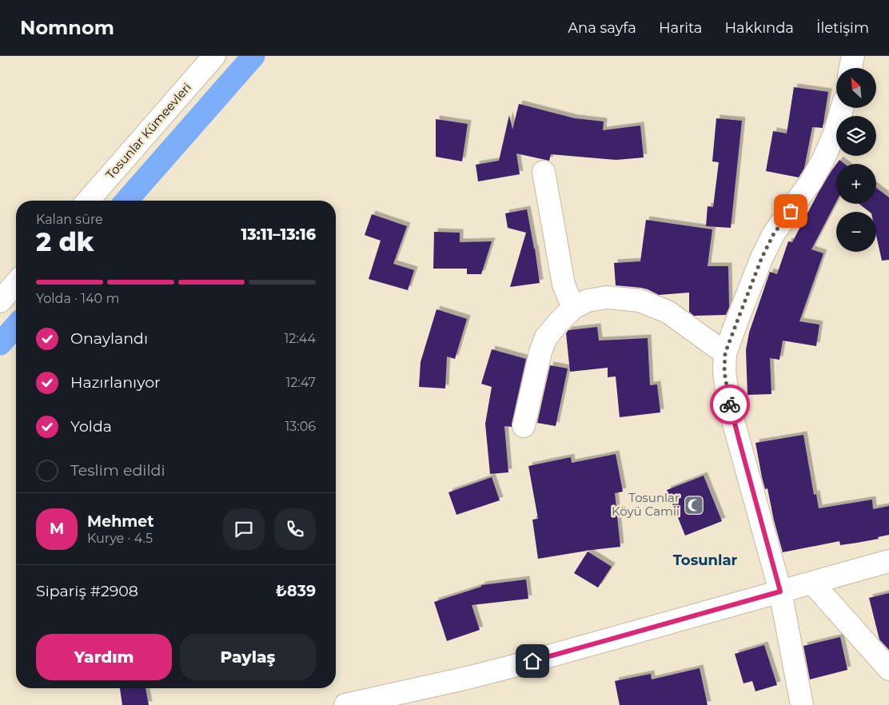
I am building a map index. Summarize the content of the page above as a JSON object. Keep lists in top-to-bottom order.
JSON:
{
  "streets": {
    "street": ["Tosunlar Kümeevleri"]
  },
  "districts": ["Tosunlar"],
  "places": {
    "mosque": ["Tosunlar Köyü Camii"]
  },
  "north": "top left",
  "page": {
    "header": "Nomnom",
    "nav": [
      "Ana sayfa",
      "Harita",
      "Hakkında",
      "İletişim"
    ],
    "map_buttons": ["+", "−"],
    "heading": ["2 dk", "Kalan süre", "13:11–13:16"],
    "panel": [
      "Mehmet",
      "Kurye · 4.5",
      "Sipariş #2908",
      "₺839"
    ],
    "bar": "Yolda · 140 m",
    "list": [
      ["Onaylandı", "12:44"],
      ["Hazırlanıyor", "12:47"],
      ["Yolda", "13:06"],
      "Teslim edildi"
    ],
    "round": "M",
    "buttons": ["Yardım", "Paylaş"]
  }
}
